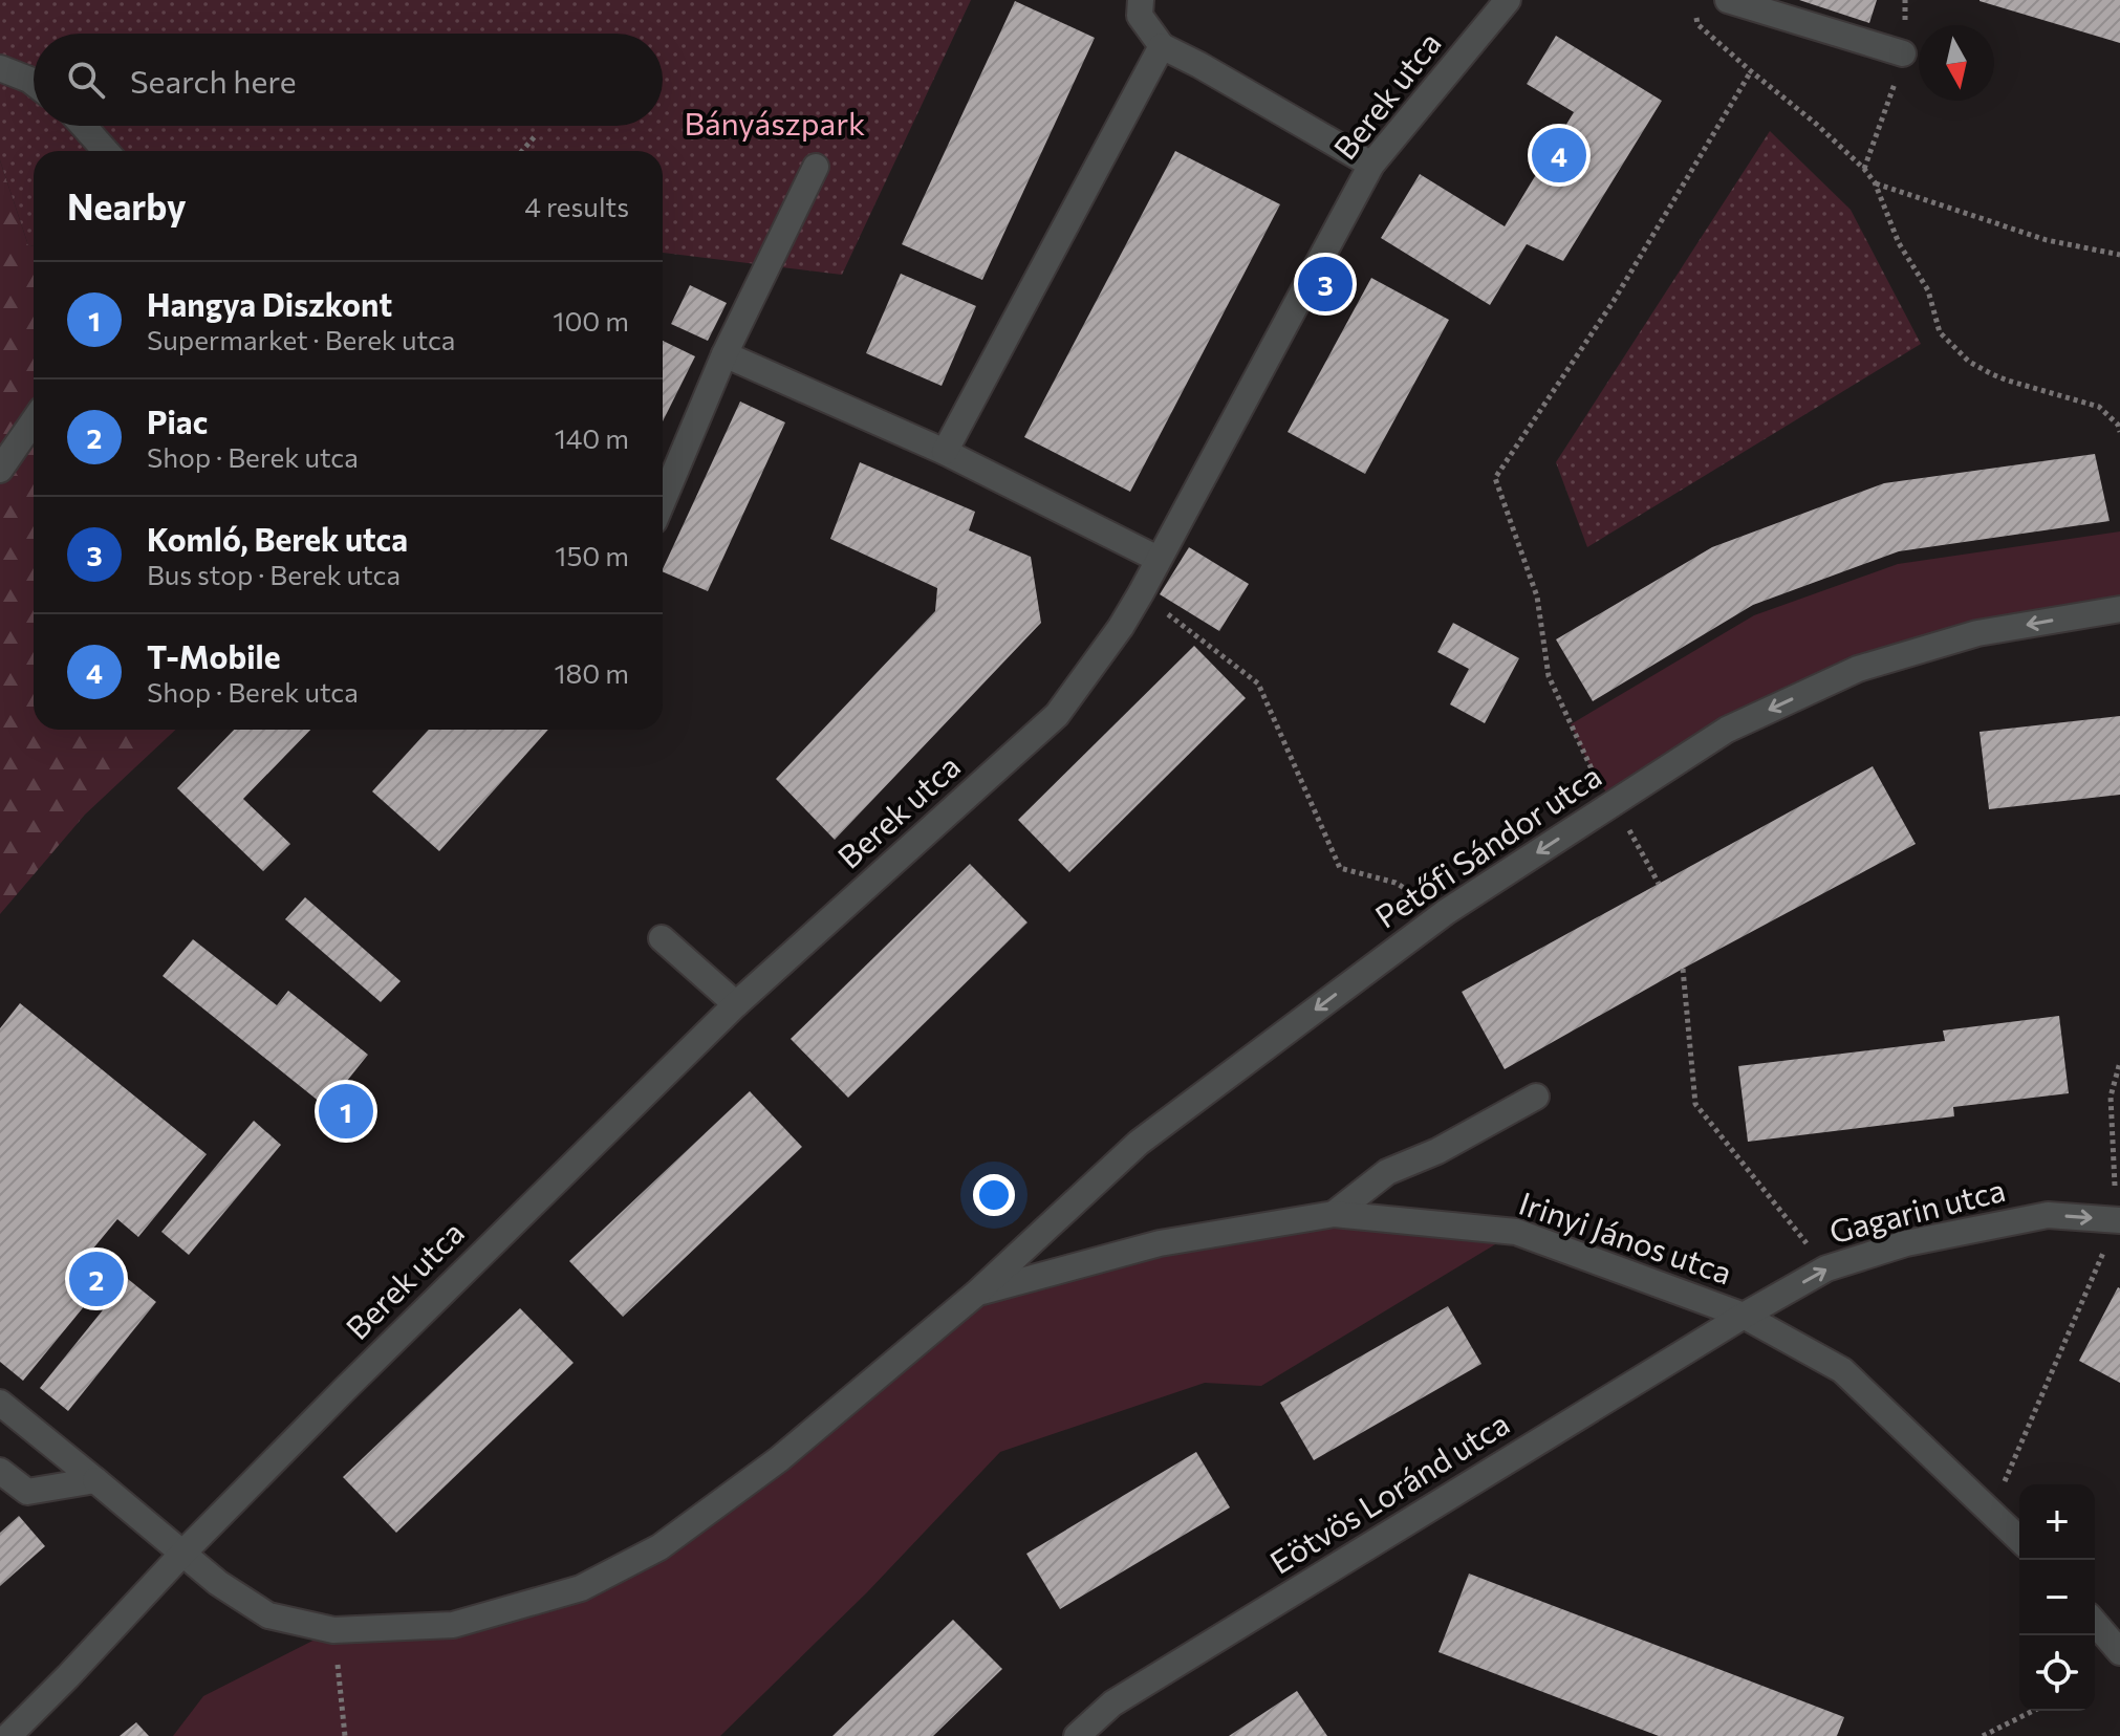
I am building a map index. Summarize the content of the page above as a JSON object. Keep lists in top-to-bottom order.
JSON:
{
  "streets": {
    "street": [
      "Berek utca",
      "Petőfi Sándor utca",
      "Gagarin utca",
      "Irinyi János utca",
      "Eötvös Loránd utca"
    ]
  },
  "crossings": [
    ["Petőfi Sándor utca", "Irinyi János utca"],
    ["Gagarin utca", "Irinyi János utca"],
    ["Gagarin utca", "Eötvös Loránd utca"],
    ["Irinyi János utca", "Eötvös Loránd utca"]
  ],
  "one_way": ["Petőfi Sándor utca", "Gagarin utca"],
  "parks": ["Bányászpark"],
  "north": "bottom",
  "page": {
    "search": "Search here",
    "pins": [
      "4",
      "3",
      "1",
      "2"
    ],
    "heading": ["Nearby", "4 results"],
    "list": [
      {
        "mark": "1",
        "name": "Hangya Diszkont",
        "note": "Supermarket · Berek utca",
        "value": "100 m"
      },
      {
        "mark": "2",
        "name": "Piac",
        "note": "Shop · Berek utca",
        "value": "140 m"
      },
      {
        "mark": "3",
        "name": "Komló, Berek utca",
        "note": "Bus stop · Berek utca",
        "value": "150 m"
      },
      {
        "mark": "4",
        "name": "T-Mobile",
        "note": "Shop · Berek utca",
        "value": "180 m"
      }
    ],
    "map_buttons": ["+", "−"]
  }
}
